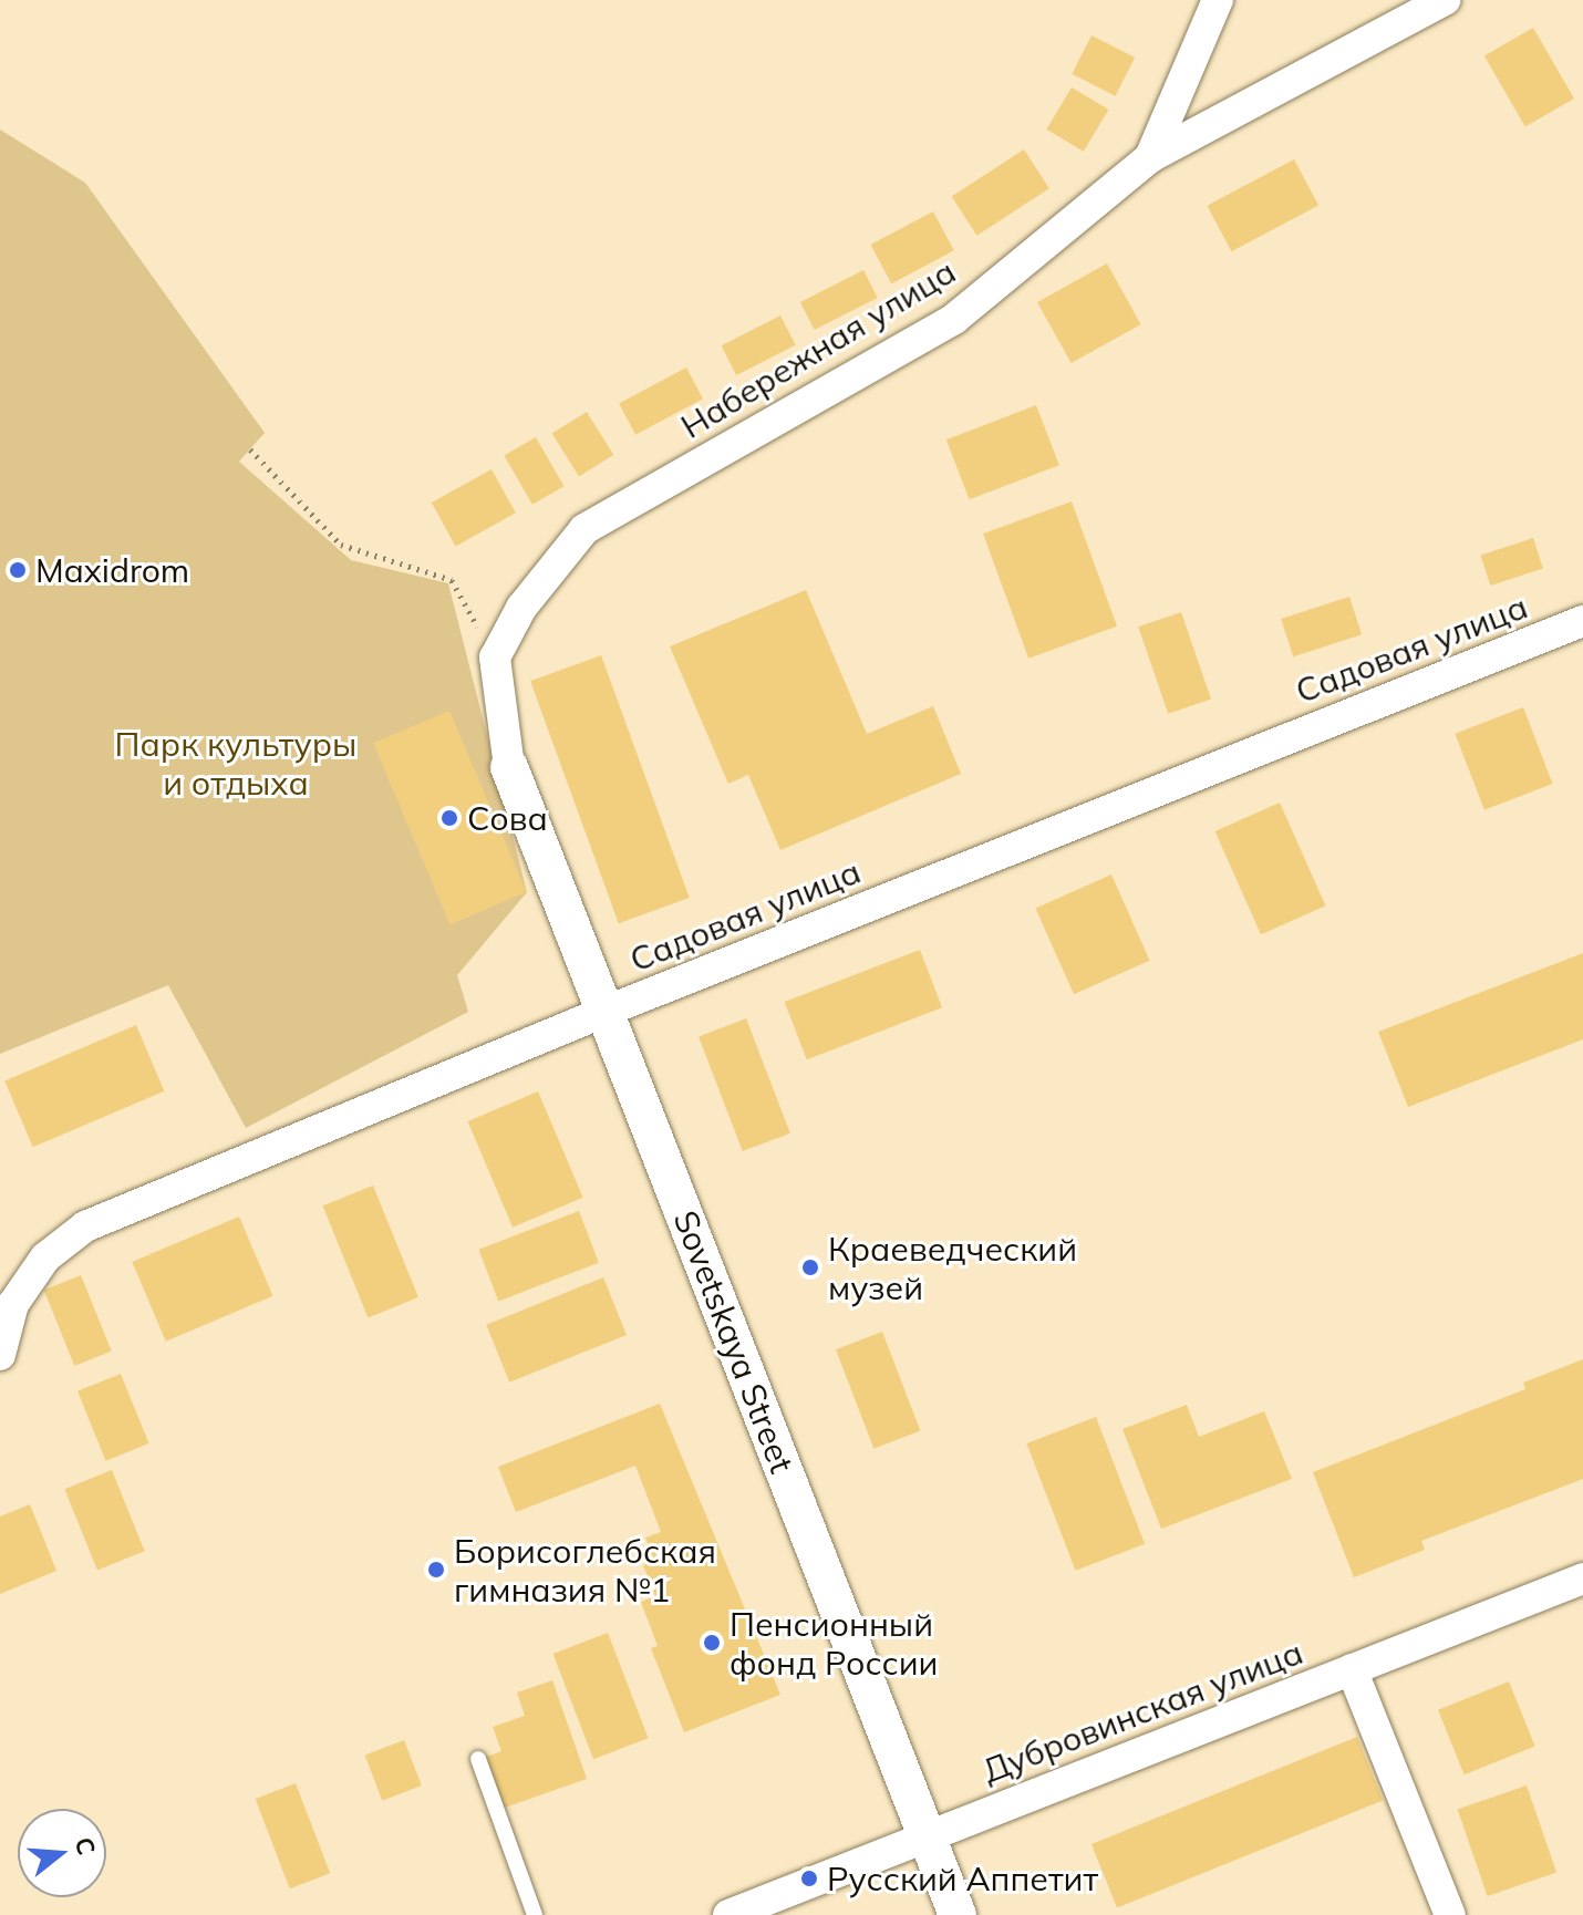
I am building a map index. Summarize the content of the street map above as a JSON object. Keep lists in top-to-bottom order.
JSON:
{
  "streets": {
    "street": [
      "Набережная улица",
      "Садовая улица",
      "Sovetskaya Street",
      "Дубровинская улица"
    ]
  },
  "crossings": [
    ["Садовая улица", "Sovetskaya Street"],
    ["Sovetskaya Street", "Дубровинская улица"]
  ],
  "parks": ["Парк культуры и отдыха"],
  "places": [
    "Maxidrom",
    "Сова",
    "Краеведческий музей",
    "Борисоглебская гимназия №1",
    "Пенсионный фонд России",
    "Русский Аппетит"
  ],
  "north": "right"
}
